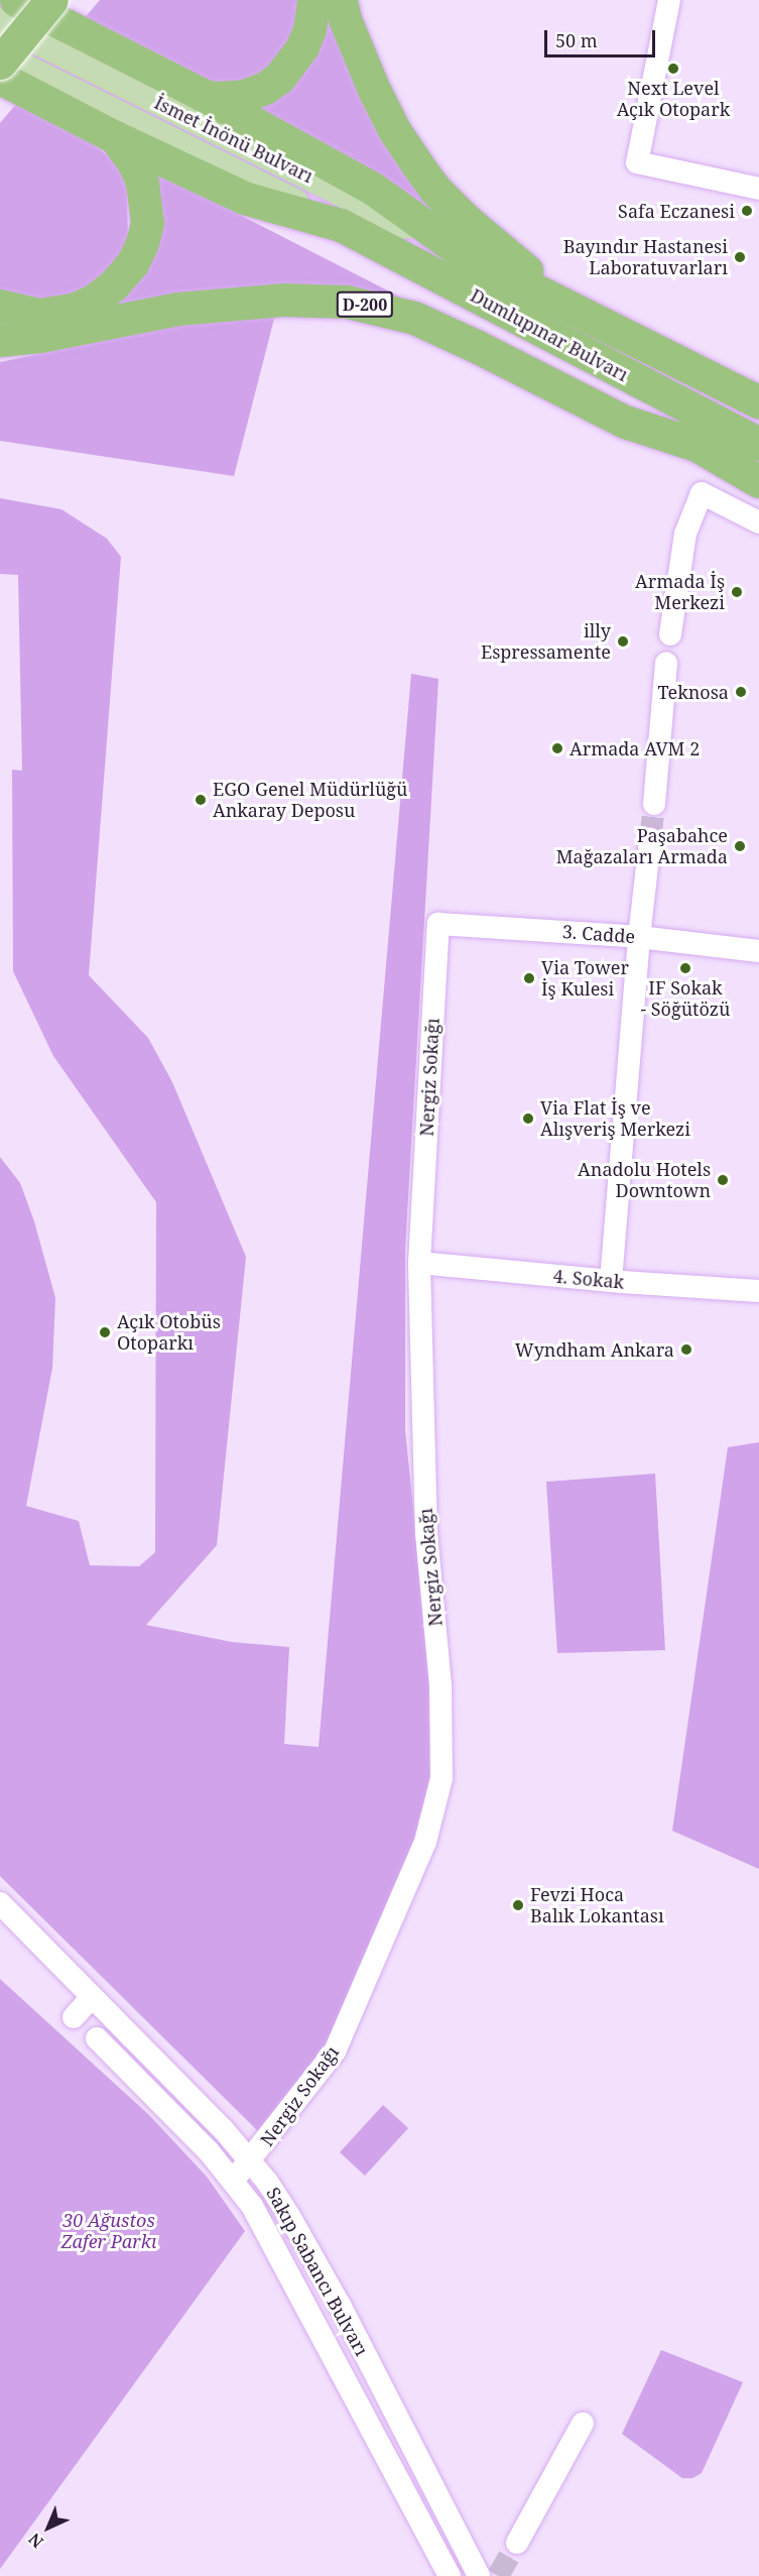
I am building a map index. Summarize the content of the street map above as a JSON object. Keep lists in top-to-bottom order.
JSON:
{
  "streets": {
    "highway": ["D-200", "Dumlupınar Bulvarı"],
    "main road": ["İsmet İnönü Bulvarı"],
    "street": [
      "3. Cadde",
      "Nergiz Sokağı",
      "4. Sokak",
      "Sakıp Sabancı Bulvarı"
    ]
  },
  "crossings": [
    ["İsmet İnönü Bulvarı", "Dumlupınar Bulvarı"],
    ["3. Cadde", "Nergiz Sokağı"],
    ["Nergiz Sokağı", "4. Sokak"],
    ["Nergiz Sokağı", "Sakıp Sabancı Bulvarı"]
  ],
  "parks": ["30 Ağustos Zafer Parkı"],
  "places": [
    "Next Level Açık Otopark",
    "Safa Eczanesi",
    "Bayındır Hastanesi Laboratuvarları",
    "Armada İş Merkezi",
    "illy Espressamente",
    "Teknosa",
    "Armada AVM 2",
    "EGO Genel Müdürlüğü Ankaray Deposu",
    "Paşabahce Mağazaları Armada",
    "IF Sokak - Söğütözü",
    "Via Tower İş Kulesi",
    "Via Flat İş ve Alışveriş Merkezi",
    "Anadolu Hotels Downtown",
    "Açık Otobüs Otoparkı",
    "Wyndham Ankara",
    "Fevzi Hoca Balık Lokantası"
  ],
  "scale_bar": "50 m",
  "north": "bottom left"
}
